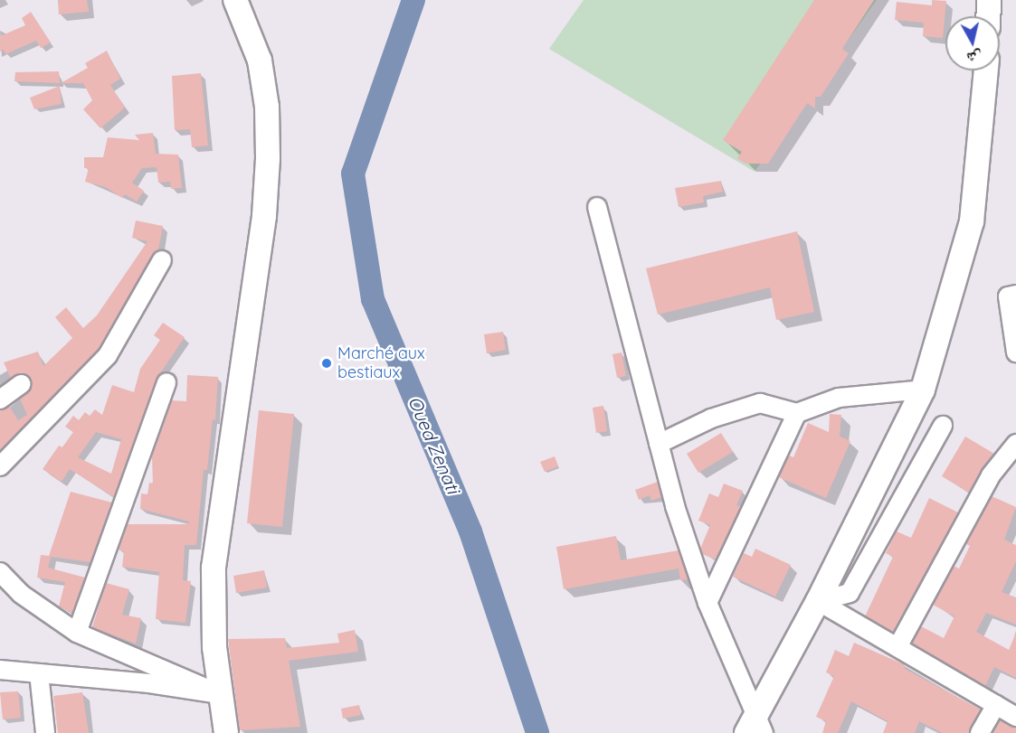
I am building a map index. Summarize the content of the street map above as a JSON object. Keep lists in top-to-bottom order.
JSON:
{
  "water": ["Oued Zenati"],
  "places": ["Marché aux bestiaux"],
  "north": "bottom"
}
